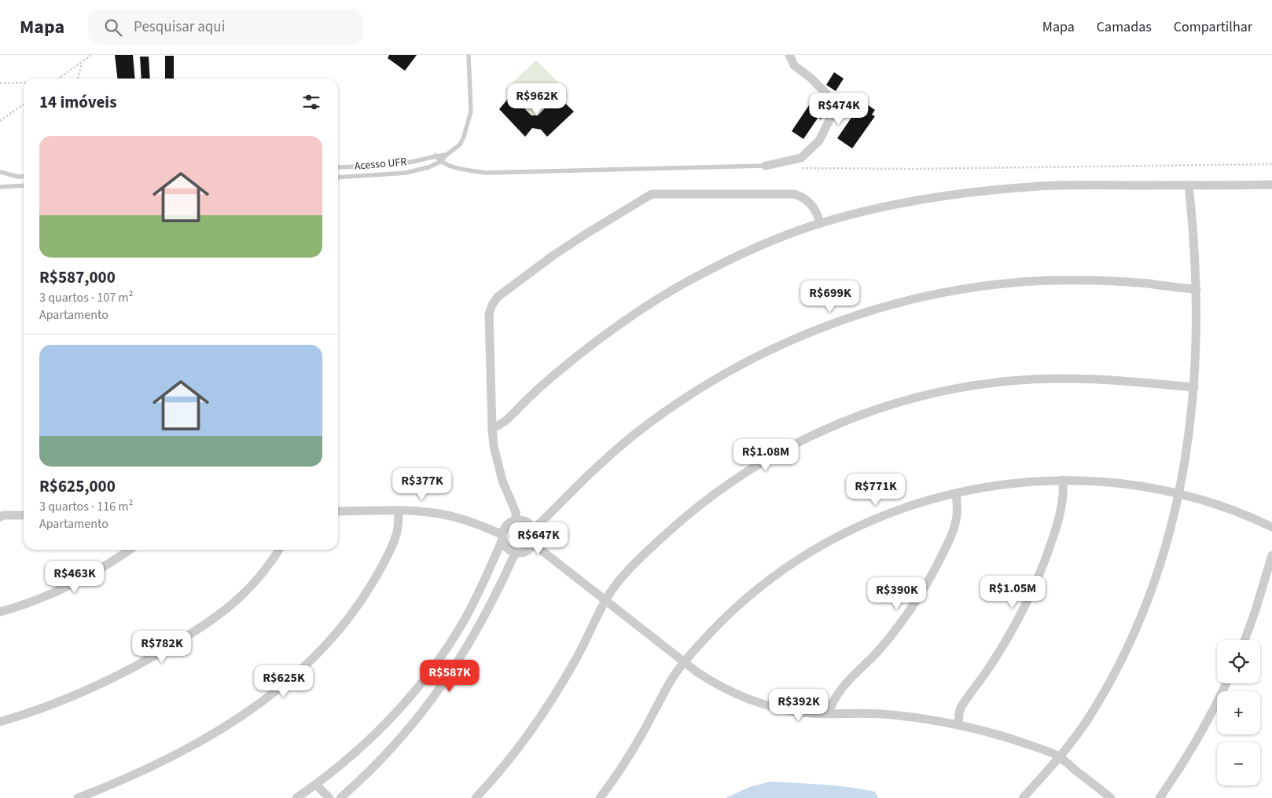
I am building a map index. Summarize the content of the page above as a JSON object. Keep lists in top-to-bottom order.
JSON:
{
  "streets": {
    "lane": ["Acesso UFR"]
  },
  "page": {
    "header": "Mapa",
    "search": "Pesquisar aqui",
    "nav": ["Mapa", "Camadas", "Compartilhar"],
    "heading": "14 imóveis",
    "price": [
      "R$962K",
      "R$474K",
      "R$699K",
      "R$1.08M",
      "R$377K",
      "R$771K",
      "R$647K",
      "R$463K",
      "R$1.05M",
      "R$390K",
      "R$782K",
      "R$587K",
      "R$625K",
      "R$392K"
    ],
    "list": [
      {
        "name": "R$587,000",
        "note": "3 quartos · 107 m² · Apartamento"
      },
      {
        "name": "R$625,000",
        "note": "3 quartos · 116 m² · Apartamento"
      }
    ],
    "map_buttons": ["+", "−"]
  }
}
